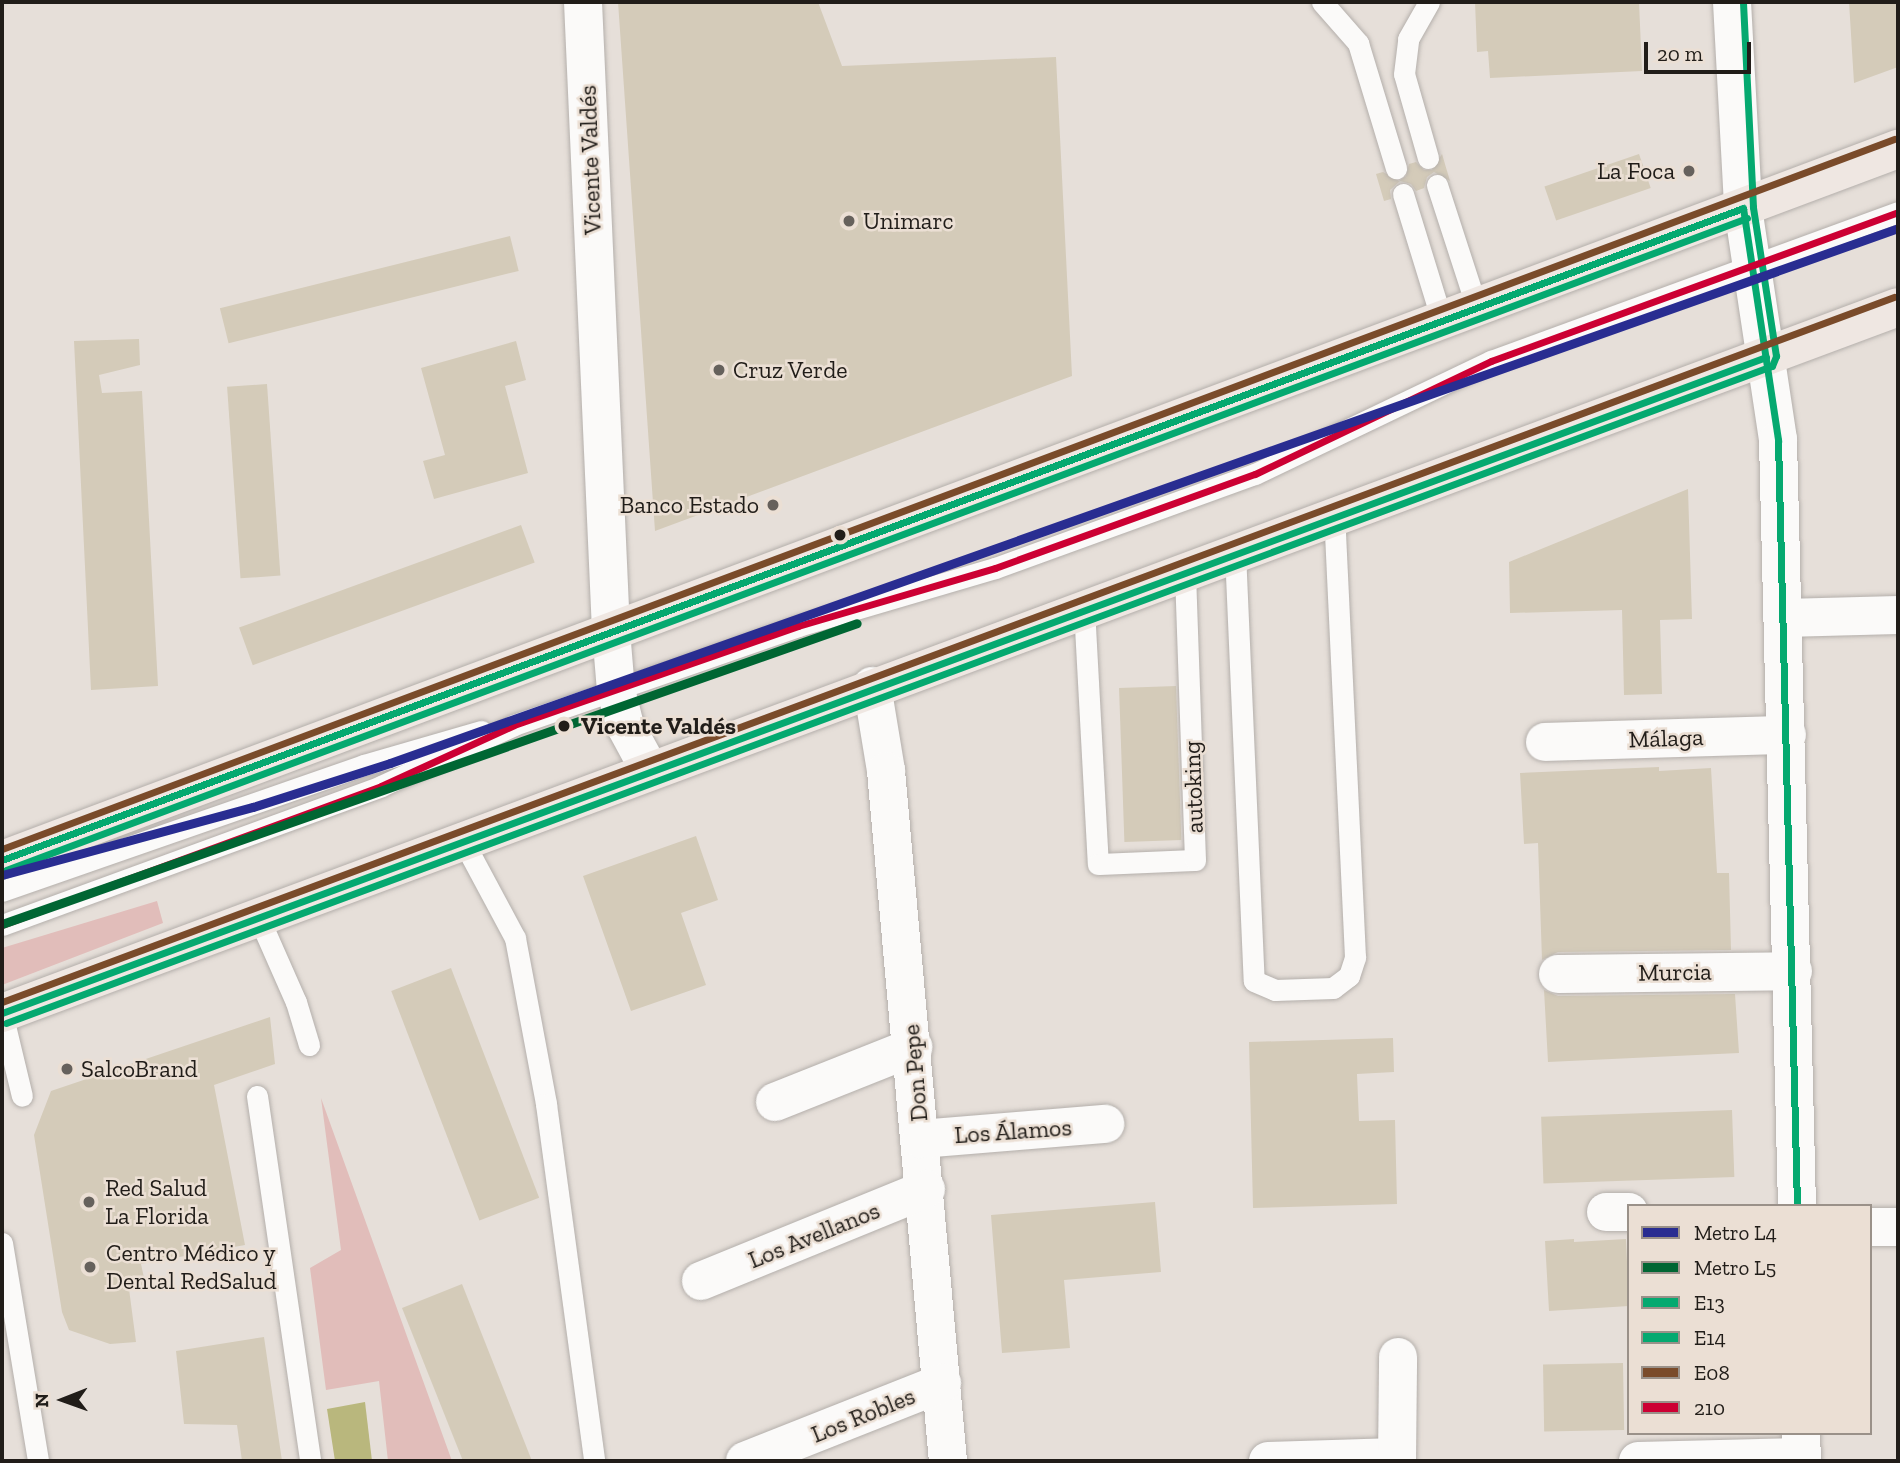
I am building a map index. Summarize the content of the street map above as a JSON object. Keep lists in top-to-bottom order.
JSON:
{
  "streets": {
    "street": [
      "Vicente Valdés",
      "Málaga",
      "Murcia",
      "Don Pepe",
      "Los Álamos",
      "Los Avellanos",
      "Los Robles"
    ],
    "lane": ["autoking"]
  },
  "crossings": [
    ["Don Pepe", "Los Álamos"],
    ["Don Pepe", "Los Avellanos"],
    ["Don Pepe", "Los Robles"]
  ],
  "places": [
    "La Foca",
    "Unimarc",
    "Cruz Verde",
    "Banco Estado",
    "Vicente Valdés",
    "SalcoBrand",
    "Red Salud La Florida",
    "Centro Médico y Dental RedSalud"
  ],
  "lines": [
    "transit line E14",
    "transit line E08",
    "transit line E13",
    "transit line 210",
    "metro line L4",
    "metro line L5"
  ],
  "legend": [
    "Metro L4",
    "Metro L5",
    "E13",
    "E14",
    "E08",
    "210"
  ],
  "scale_bar": "20 m",
  "north": "left"
}
